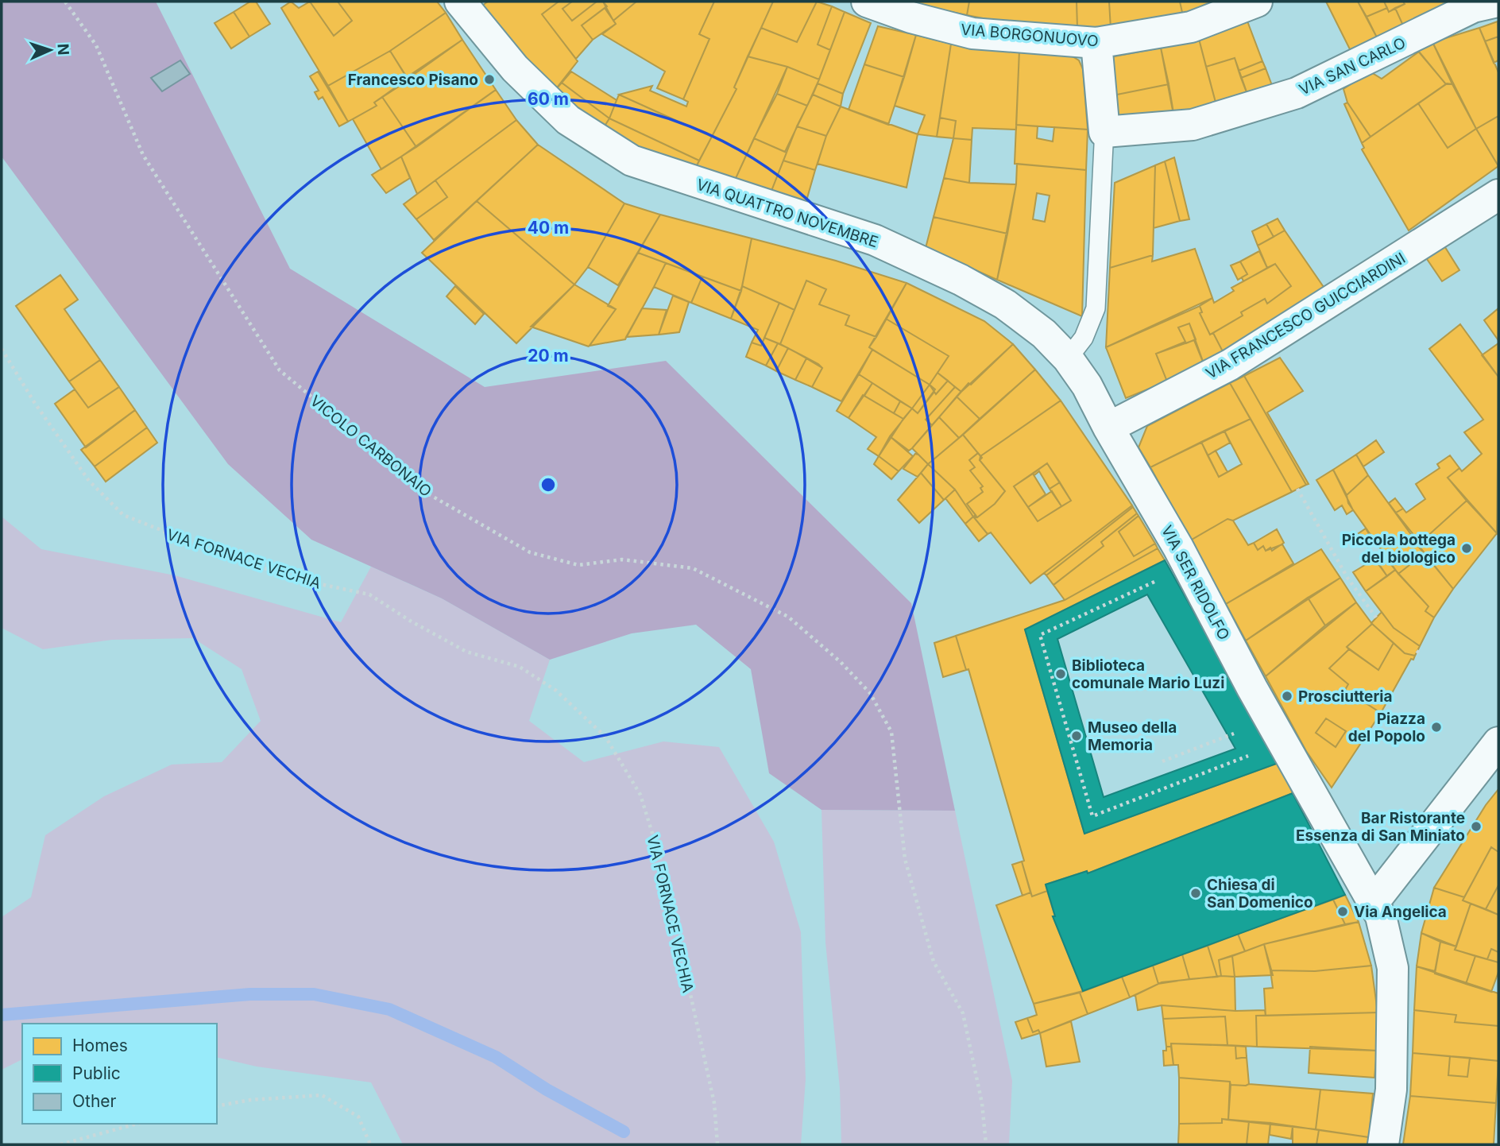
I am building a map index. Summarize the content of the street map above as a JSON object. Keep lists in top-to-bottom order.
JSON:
{
  "streets": {
    "main road": [
      "VIA BORGONUOVO",
      "VIA SAN CARLO",
      "VIA QUATTRO NOVEMBRE",
      "VIA FRANCESCO GUICCIARDINI",
      "VIA SER RIDOLFO"
    ],
    "path": ["VICOLO CARBONAIO", "VIA FORNACE VECHIA"]
  },
  "crossings": [
    ["VIA QUATTRO NOVEMBRE", "VIA FRANCESCO GUICCIARDINI"],
    ["VIA QUATTRO NOVEMBRE", "VIA SER RIDOLFO"],
    ["VIA FRANCESCO GUICCIARDINI", "VIA SER RIDOLFO"]
  ],
  "places": [
    "Francesco Pisano",
    "Piccola bottega del biologico",
    "Biblioteca comunale Mario Luzi",
    "Prosciutteria",
    "Piazza del Popolo",
    "Museo della Memoria",
    "Bar Ristorante Essenza di San Miniato",
    "Chiesa di San Domenico",
    "Via Angelica"
  ],
  "legend": ["Homes", "Public", "Other"],
  "north": "right",
  "rings": ["60 m", "40 m", "20 m"]
}
